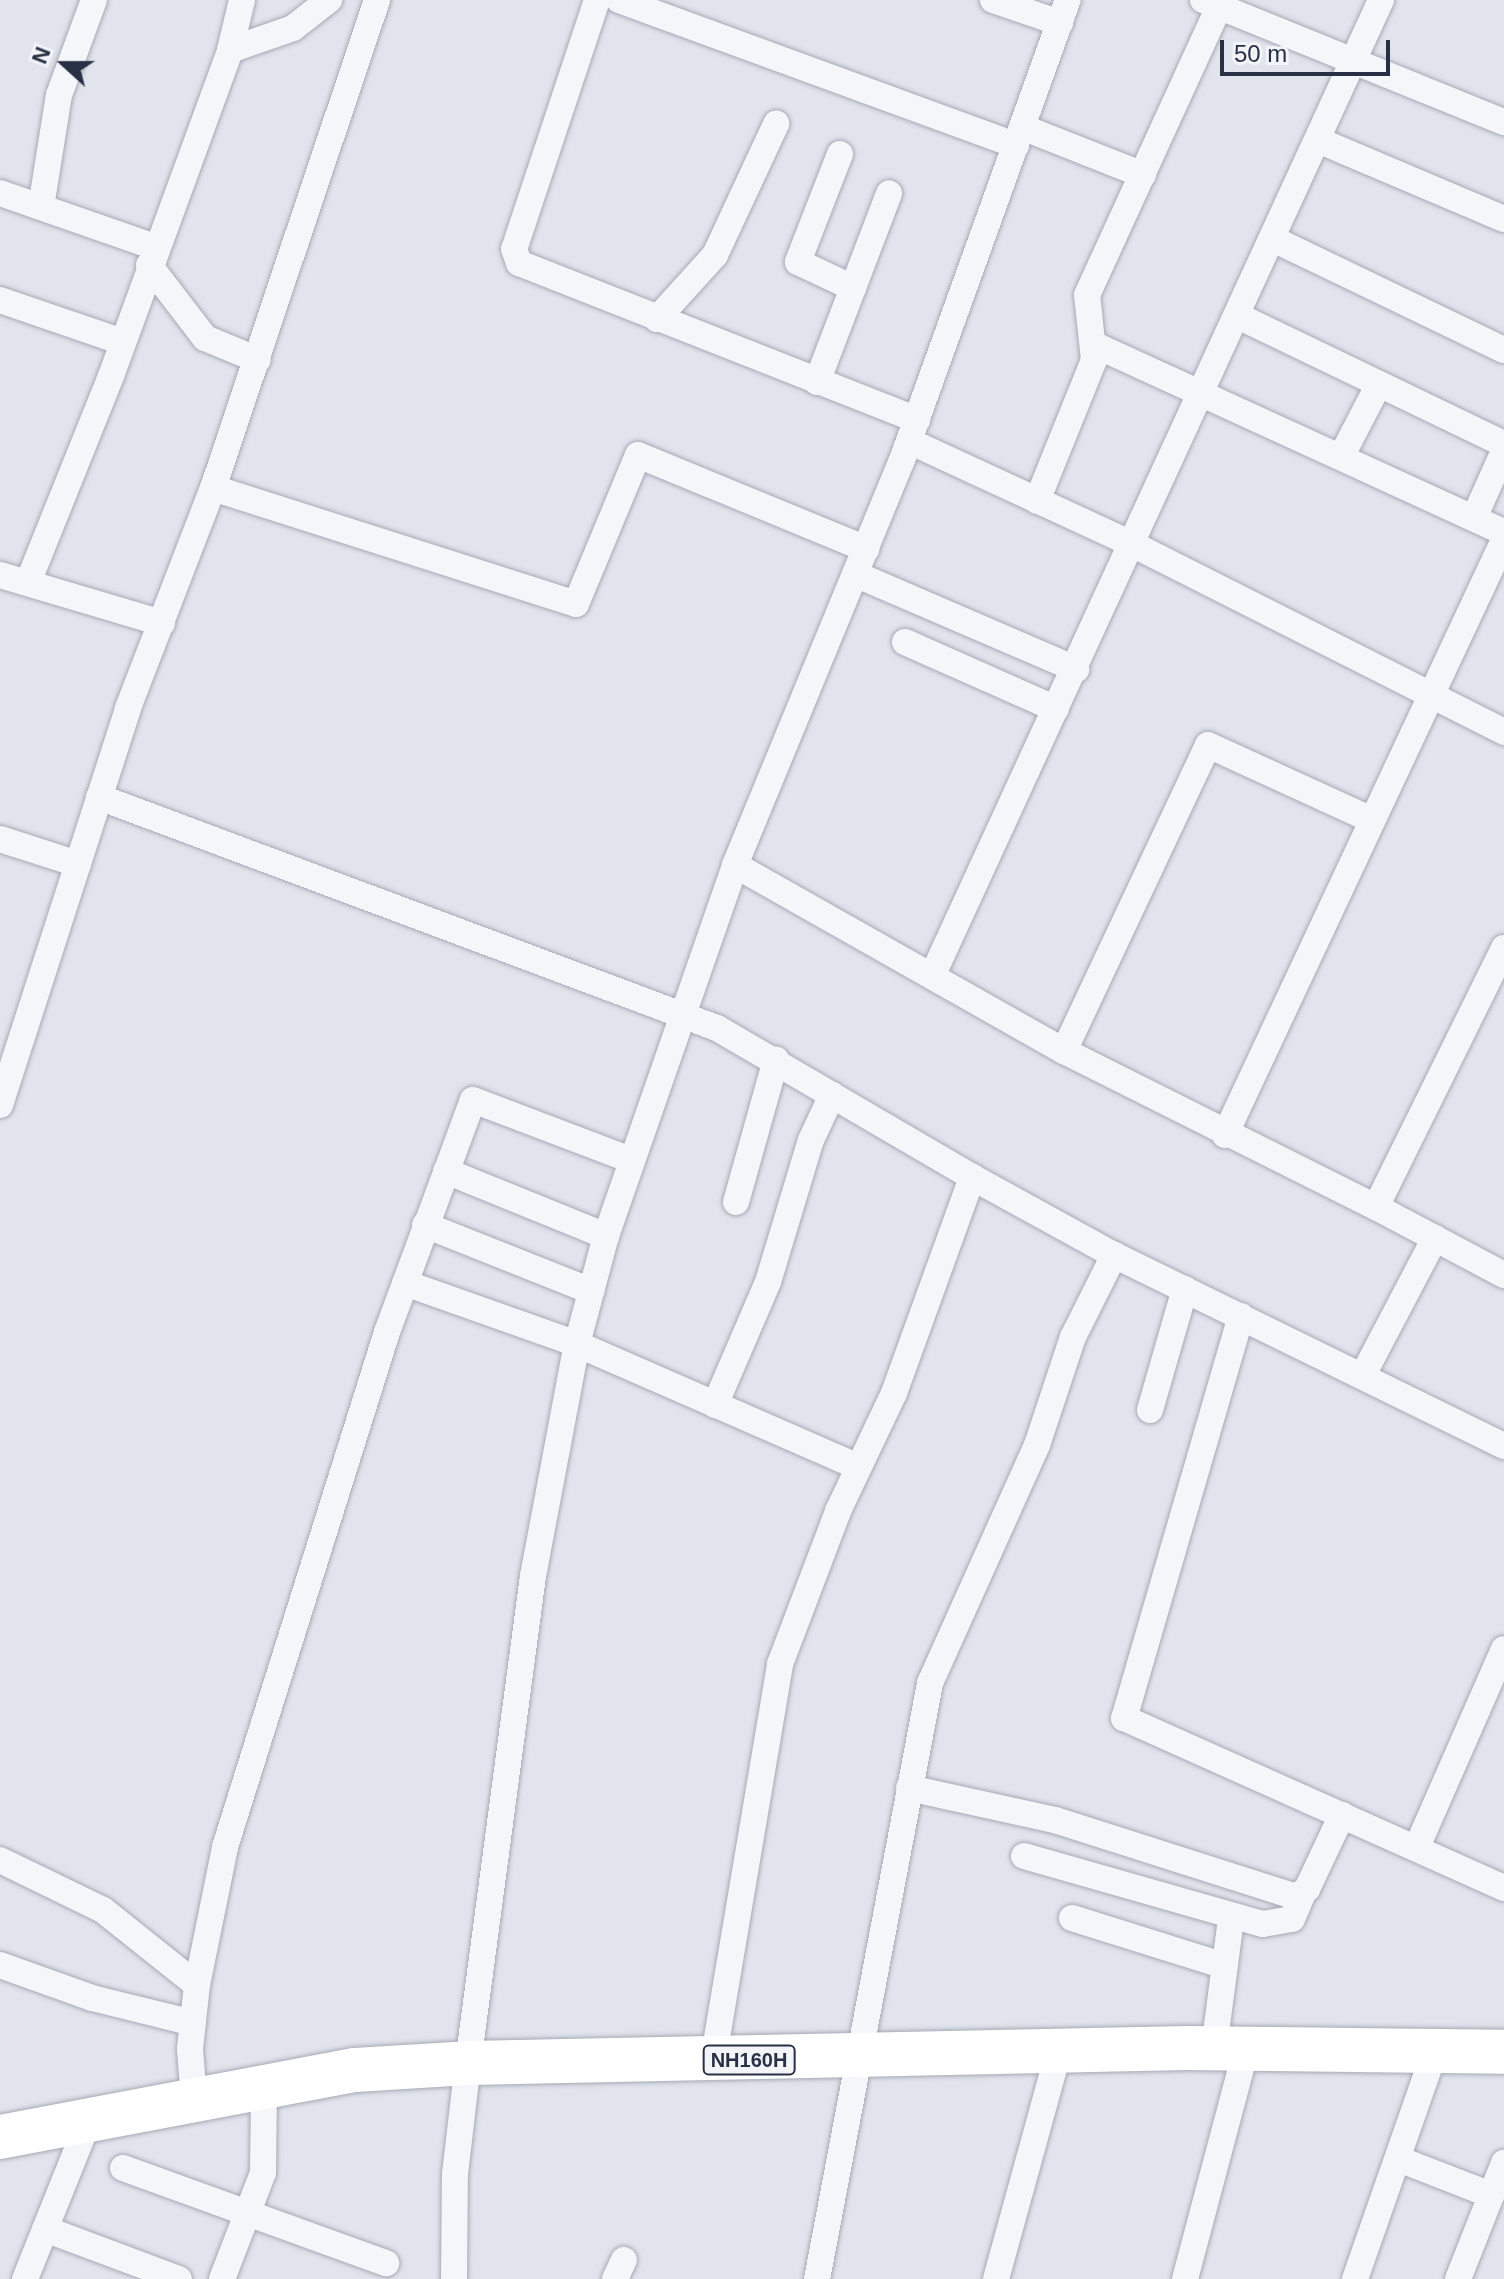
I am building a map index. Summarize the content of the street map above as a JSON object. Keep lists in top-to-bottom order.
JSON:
{
  "streets": {
    "highway": ["NH160H"]
  },
  "scale_bar": "50 m",
  "north": "left"
}
